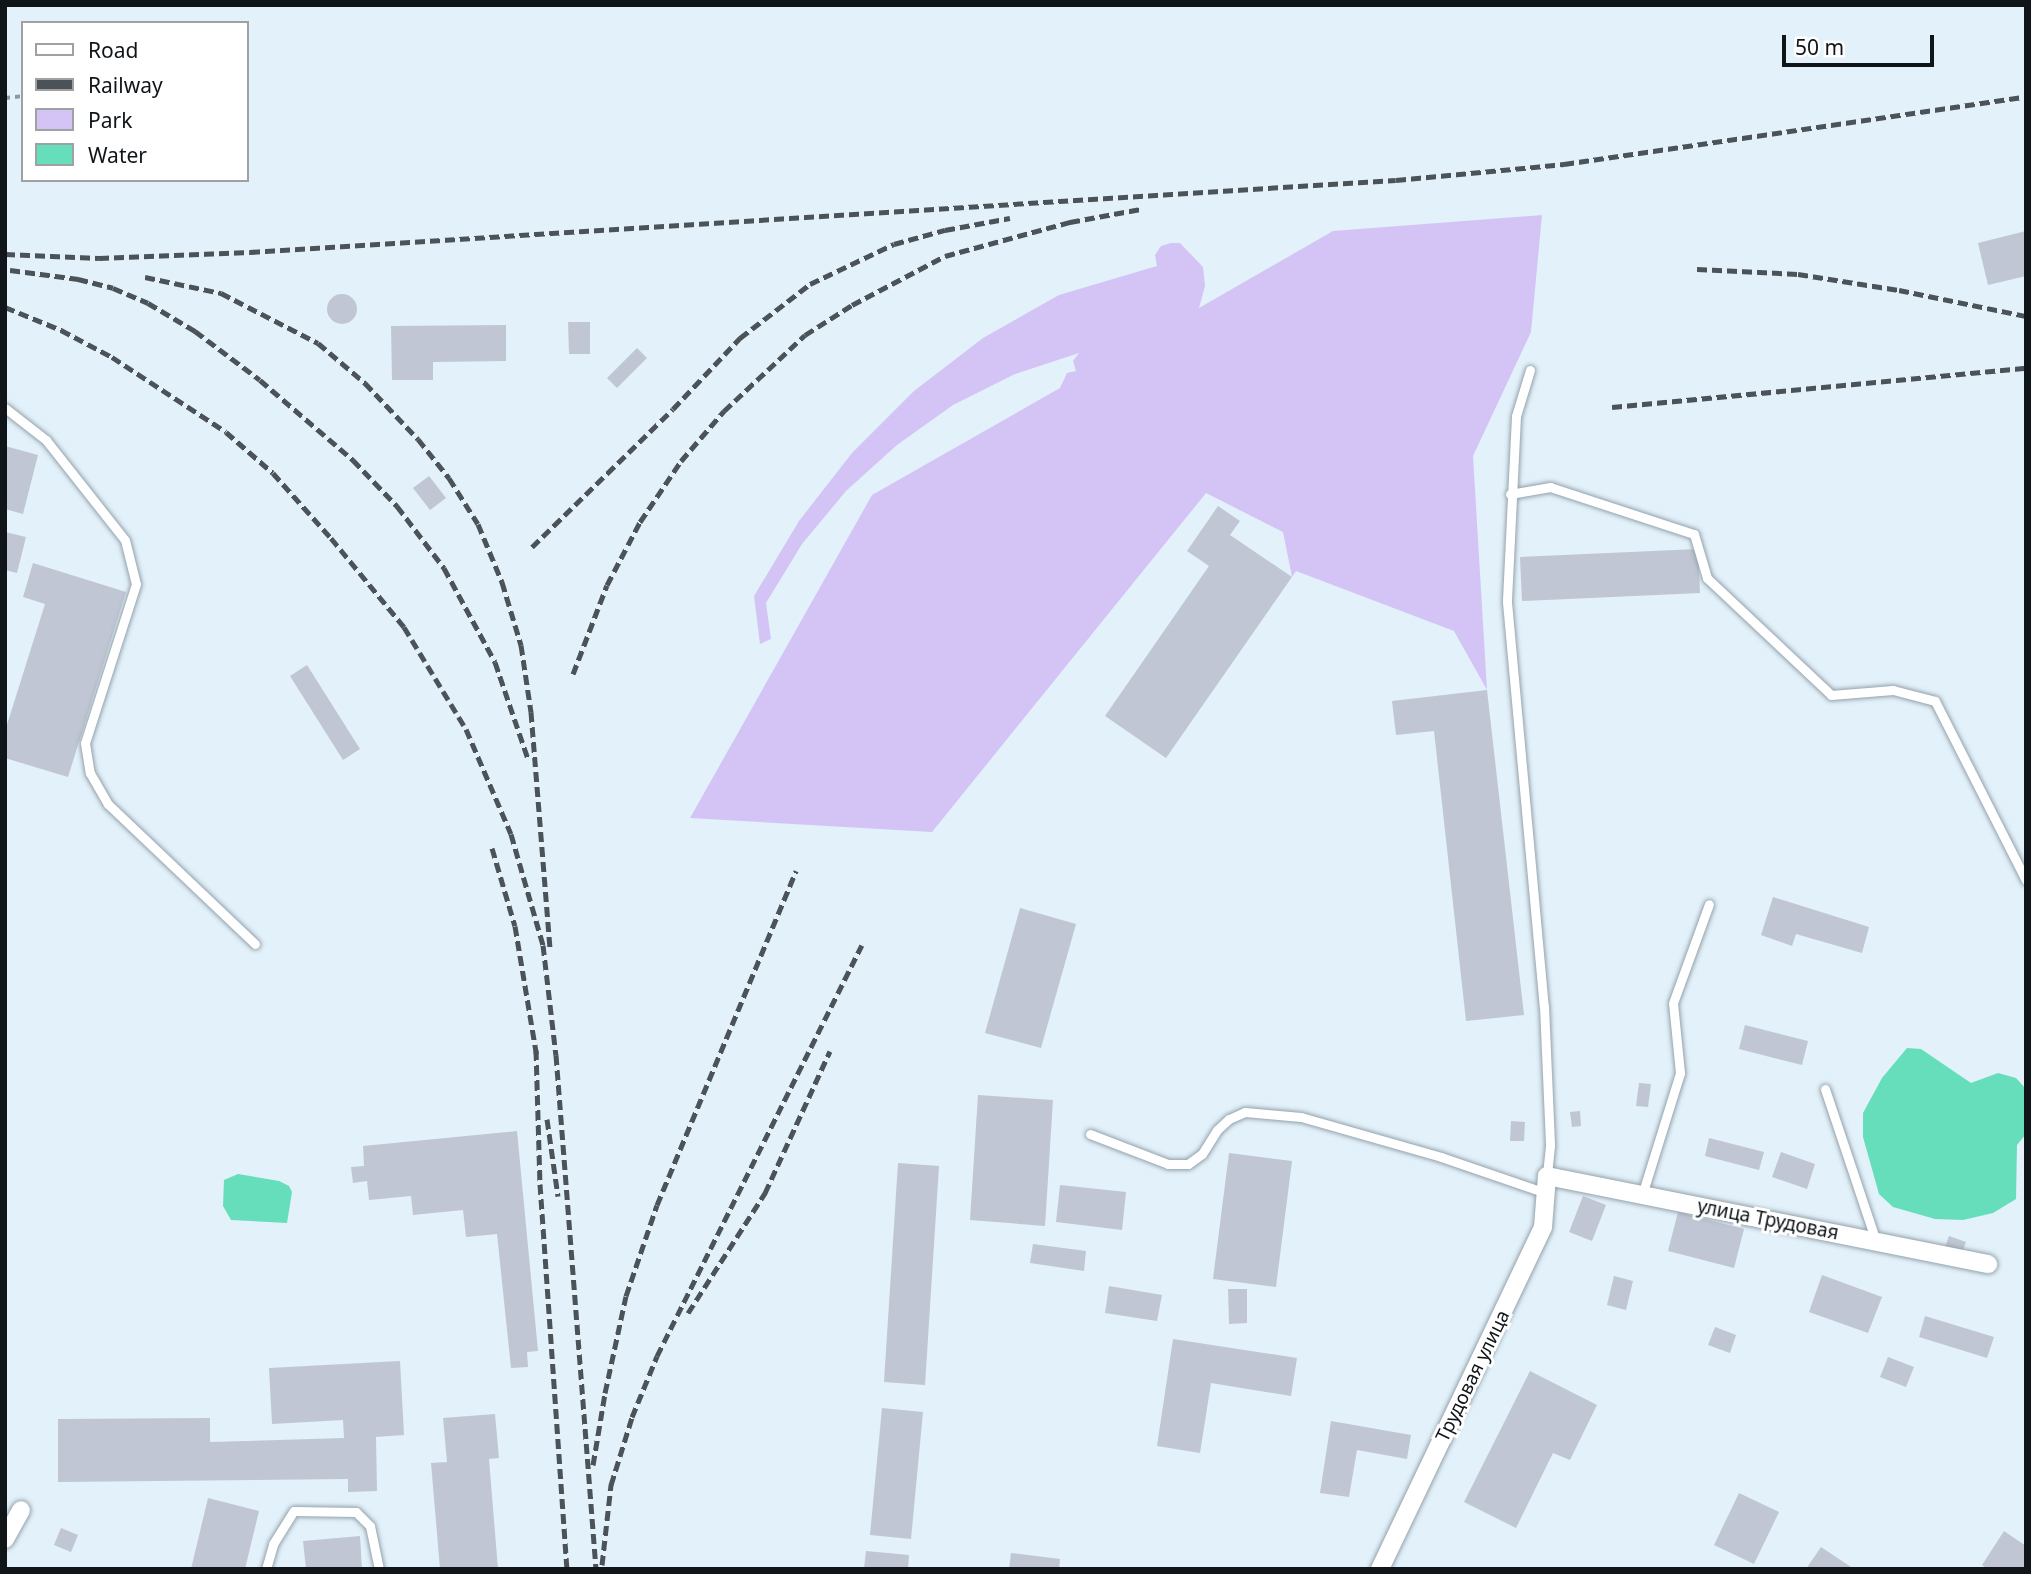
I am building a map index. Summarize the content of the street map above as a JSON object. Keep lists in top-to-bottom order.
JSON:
{
  "streets": {
    "street": ["улица Трудовая", "Трудовая улица"]
  },
  "crossings": [
    ["улица Трудовая", "Трудовая улица"]
  ],
  "legend": [
    "Road",
    "Railway",
    "Park",
    "Water"
  ],
  "scale_bar": "50 m"
}
